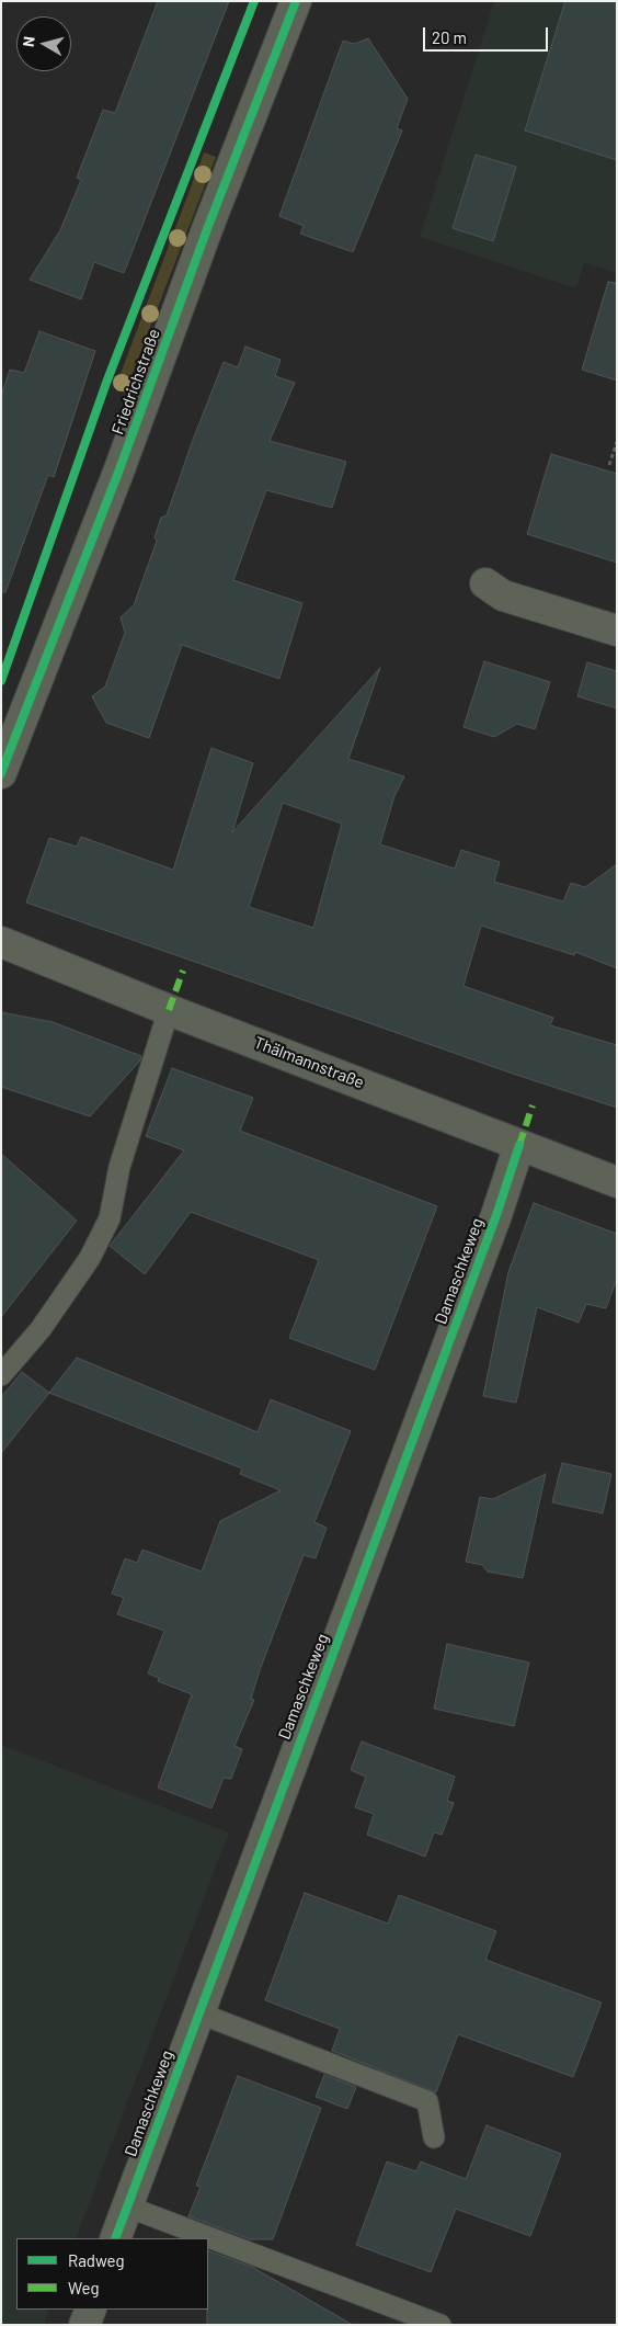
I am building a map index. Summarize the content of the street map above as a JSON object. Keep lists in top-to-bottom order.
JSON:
{
  "streets": {
    "street": ["Friedrichstraße", "Thälmannstraße", "Damaschkeweg"]
  },
  "crossings": [
    ["Thälmannstraße", "Damaschkeweg"]
  ],
  "legend": ["Radweg", "Weg"],
  "scale_bar": "20 m",
  "north": "left"
}
